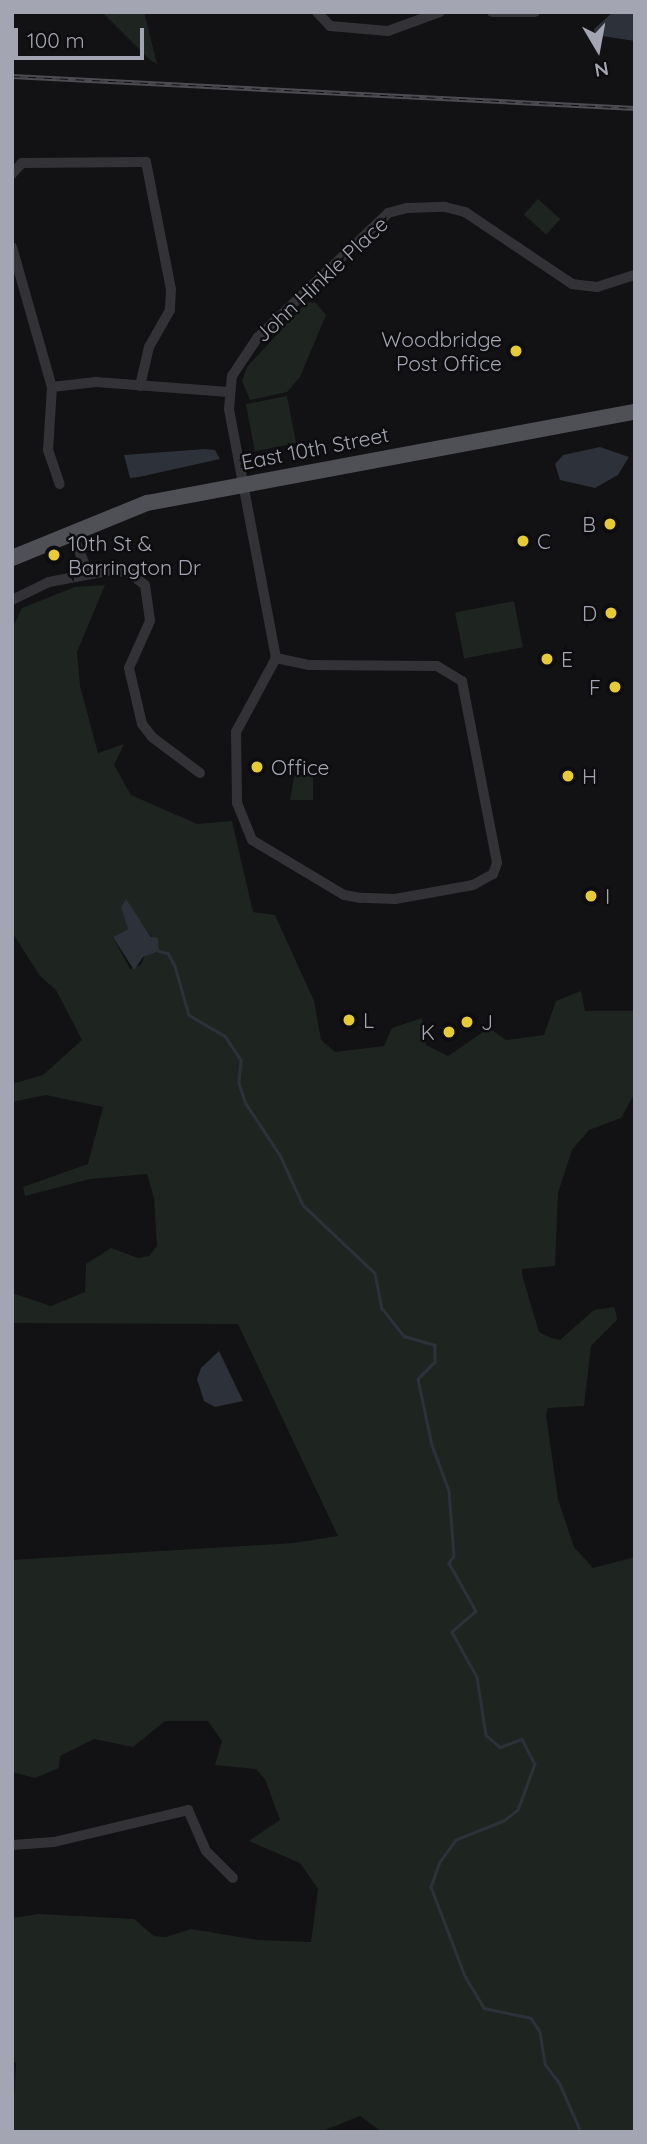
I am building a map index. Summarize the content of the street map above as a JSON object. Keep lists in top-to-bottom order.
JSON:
{
  "streets": {
    "main road": ["East 10th Street"],
    "street": ["John Hinkle Place"]
  },
  "crossings": [
    ["John Hinkle Place", "East 10th Street"]
  ],
  "places": [
    "Woodbridge Post Office",
    "B",
    "C",
    "10th St & Barrington Dr",
    "D",
    "E",
    "F",
    "Office",
    "H",
    "I",
    "L",
    "J",
    "K"
  ],
  "scale_bar": "100 m",
  "north": "bottom"
}
